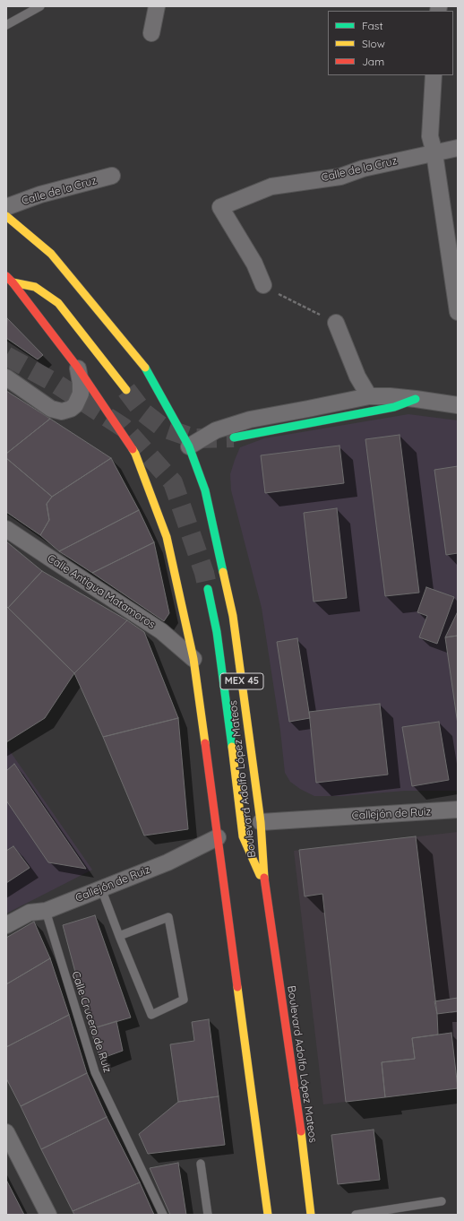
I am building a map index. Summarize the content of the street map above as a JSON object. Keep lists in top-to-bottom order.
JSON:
{
  "streets": {
    "main road": ["MEX 45", "Boulevard Adolfo López Mateos"],
    "street": ["Calle de la Cruz", "Calle Antigua Matamoros", "Callejón de Ruiz"],
    "lane": ["Calle Crucero de Ruiz"]
  },
  "crossings": [
    ["Boulevard Adolfo López Mateos", "Callejón de Ruiz"],
    ["Callejón de Ruiz", "Calle Crucero de Ruiz"]
  ],
  "legend": ["Fast", "Slow", "Jam"]
}
